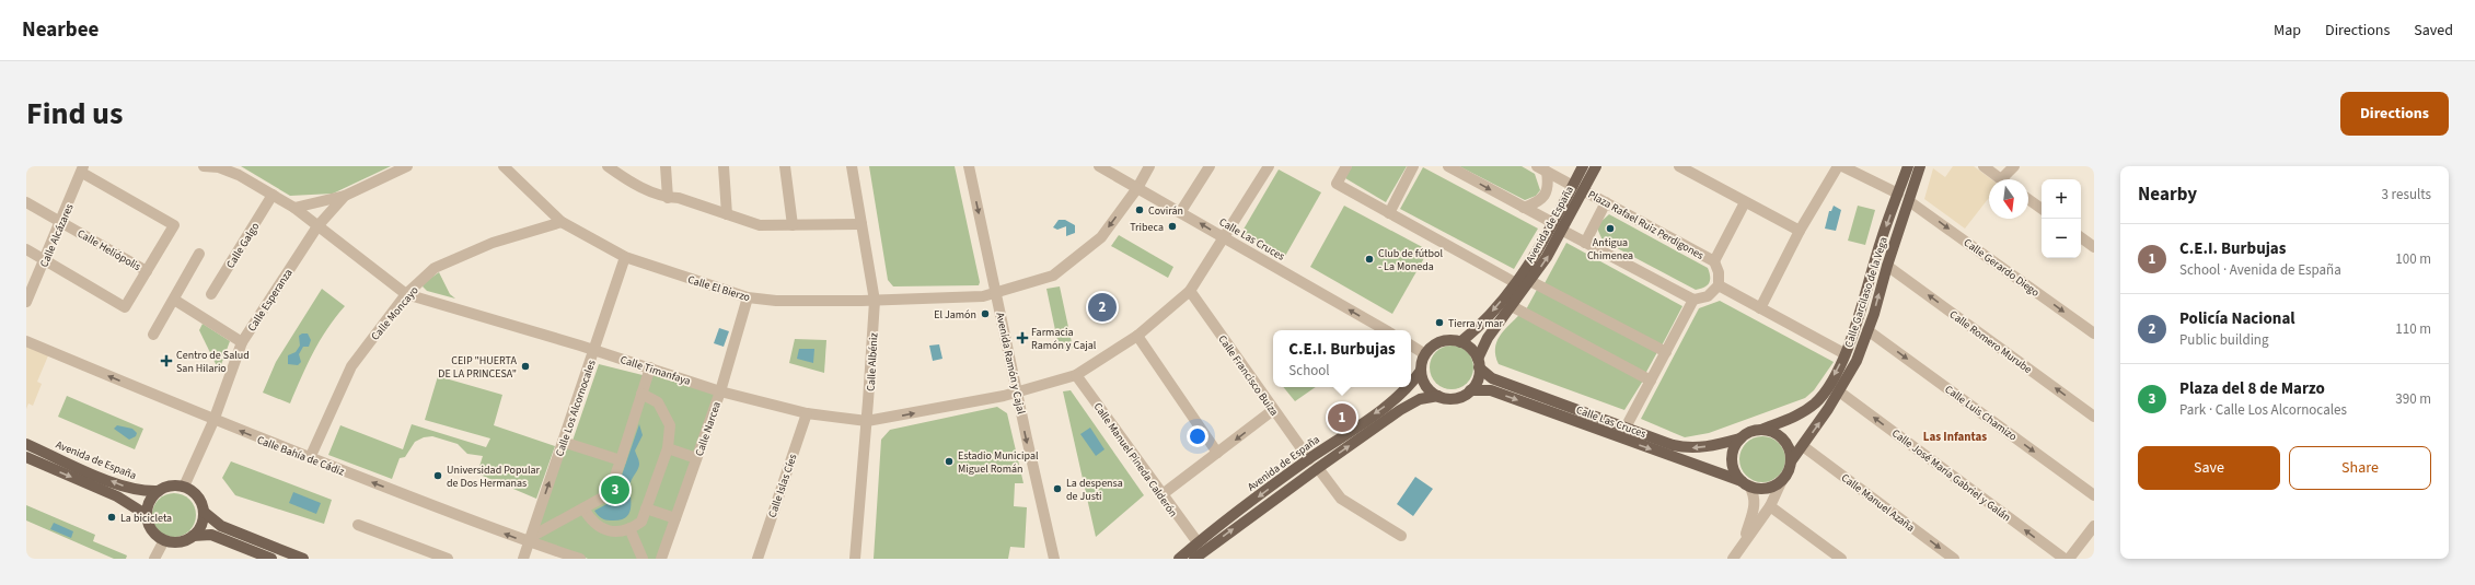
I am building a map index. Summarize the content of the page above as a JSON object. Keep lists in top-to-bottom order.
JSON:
{
  "streets": {
    "main road": ["Avenida de España", "Calle Las Cruces", "Calle Garcilaso de la Vega"],
    "street": [
      "Plaza Rafael Ruiz Perdigones",
      "Calle Alcázares",
      "Calle Galgo",
      "Calle Heliópolis",
      "Calle Gerardo Diego",
      "Calle El Bierzo",
      "Calle Esperanza",
      "Calle Moncayo",
      "Calle Romero Murube",
      "Calle Albéniz",
      "Avenida Ramón y Cajal",
      "Calle Timanfaya",
      "Calle Francisco Buiza",
      "Calle Los Alcornocales",
      "Calle Luis Chamizo",
      "Calle Narcea",
      "Calle Bahía de Cádiz",
      "Calle Manuel Pineda Calderón",
      "Calle José María Gabriel y Galán",
      "Calle Islas Cíes",
      "Calle Manuel Azaña"
    ]
  },
  "crossings": [
    ["Avenida de España", "Plaza Rafael Ruiz Perdigones"],
    ["Avenida de España", "Calle Las Cruces"],
    ["Avenida de España", "Calle Esperanza"],
    ["Avenida de España", "Calle Francisco Buiza"],
    ["Avenida de España", "Calle Manuel Pineda Calderón"],
    ["Calle Alcázares", "Calle Heliópolis"],
    ["Calle Las Cruces", "Calle El Bierzo"],
    ["Calle Las Cruces", "Calle Garcilaso de la Vega"],
    ["Calle Las Cruces", "Calle Timanfaya"],
    ["Calle Galgo", "Calle Timanfaya"],
    ["Calle Gerardo Diego", "Calle Garcilaso de la Vega"],
    ["Calle El Bierzo", "Calle Moncayo"],
    ["Calle El Bierzo", "Calle Albéniz"],
    ["Calle El Bierzo", "Avenida Ramón y Cajal"],
    ["Calle El Bierzo", "Calle Los Alcornocales"],
    ["Calle El Bierzo", "Calle Narcea"],
    ["Calle Garcilaso de la Vega", "Calle Romero Murube"],
    ["Calle Garcilaso de la Vega", "Calle Luis Chamizo"],
    ["Calle Garcilaso de la Vega", "Calle José María Gabriel y Galán"],
    ["Calle Garcilaso de la Vega", "Calle Manuel Azaña"],
    ["Calle Esperanza", "Calle Timanfaya"],
    ["Calle Esperanza", "Calle Bahía de Cádiz"],
    ["Calle Moncayo", "Calle Timanfaya"],
    ["Calle Moncayo", "Calle Bahía de Cádiz"],
    ["Calle Albéniz", "Calle Timanfaya"],
    ["Avenida Ramón y Cajal", "Calle Timanfaya"],
    ["Calle Timanfaya", "Calle Francisco Buiza"],
    ["Calle Timanfaya", "Calle Los Alcornocales"],
    ["Calle Timanfaya", "Calle Narcea"],
    ["Calle Timanfaya", "Calle Manuel Pineda Calderón"],
    ["Calle Timanfaya", "Calle Islas Cíes"],
    ["Calle Los Alcornocales", "Calle Bahía de Cádiz"]
  ],
  "one_way": [
    "Calle Gerardo Diego",
    "Calle Romero Murube",
    "Avenida Ramón y Cajal",
    "Calle Luis Chamizo",
    "Calle José María Gabriel y Galán"
  ],
  "districts": ["Las Infantas"],
  "places": {
    "other": [
      "Covirán",
      "Tribeca",
      "Antigua Chimenea",
      "Club de fútbol - La Moneda",
      "El Jamón",
      "Tierra y mar",
      "CEIP \"HUERTA DE LA PRINCESA\"",
      "Estadio Municipal Miguel Román",
      "Universidad Popular de Dos Hermanas",
      "La despensa de Justi",
      "La bicicleta"
    ],
    "health": ["Farmacia Ramón y Cajal", "Centro de Salud San Hilario"]
  },
  "north": "bottom",
  "page": {
    "header": "Nearbee",
    "nav": ["Map", "Directions", "Saved"],
    "title": "Find us",
    "buttons": [
      "Directions",
      ["Save", "Share"]
    ],
    "heading": ["Nearby", "3 results"],
    "map_buttons": ["+", "−"],
    "list": [
      {
        "mark": "1",
        "name": "C.E.I. Burbujas",
        "note": "School · Avenida de España",
        "value": "100 m"
      },
      {
        "mark": "2",
        "name": "Policía Nacional",
        "note": "Public building",
        "value": "110 m"
      },
      {
        "mark": "3",
        "name": "Plaza del 8 de Marzo",
        "note": "Park · Calle Los Alcornocales",
        "value": "390 m"
      }
    ],
    "pins": ["2", "1", "3"],
    "popup": ["C.E.I. Burbujas", "School"]
  }
}
